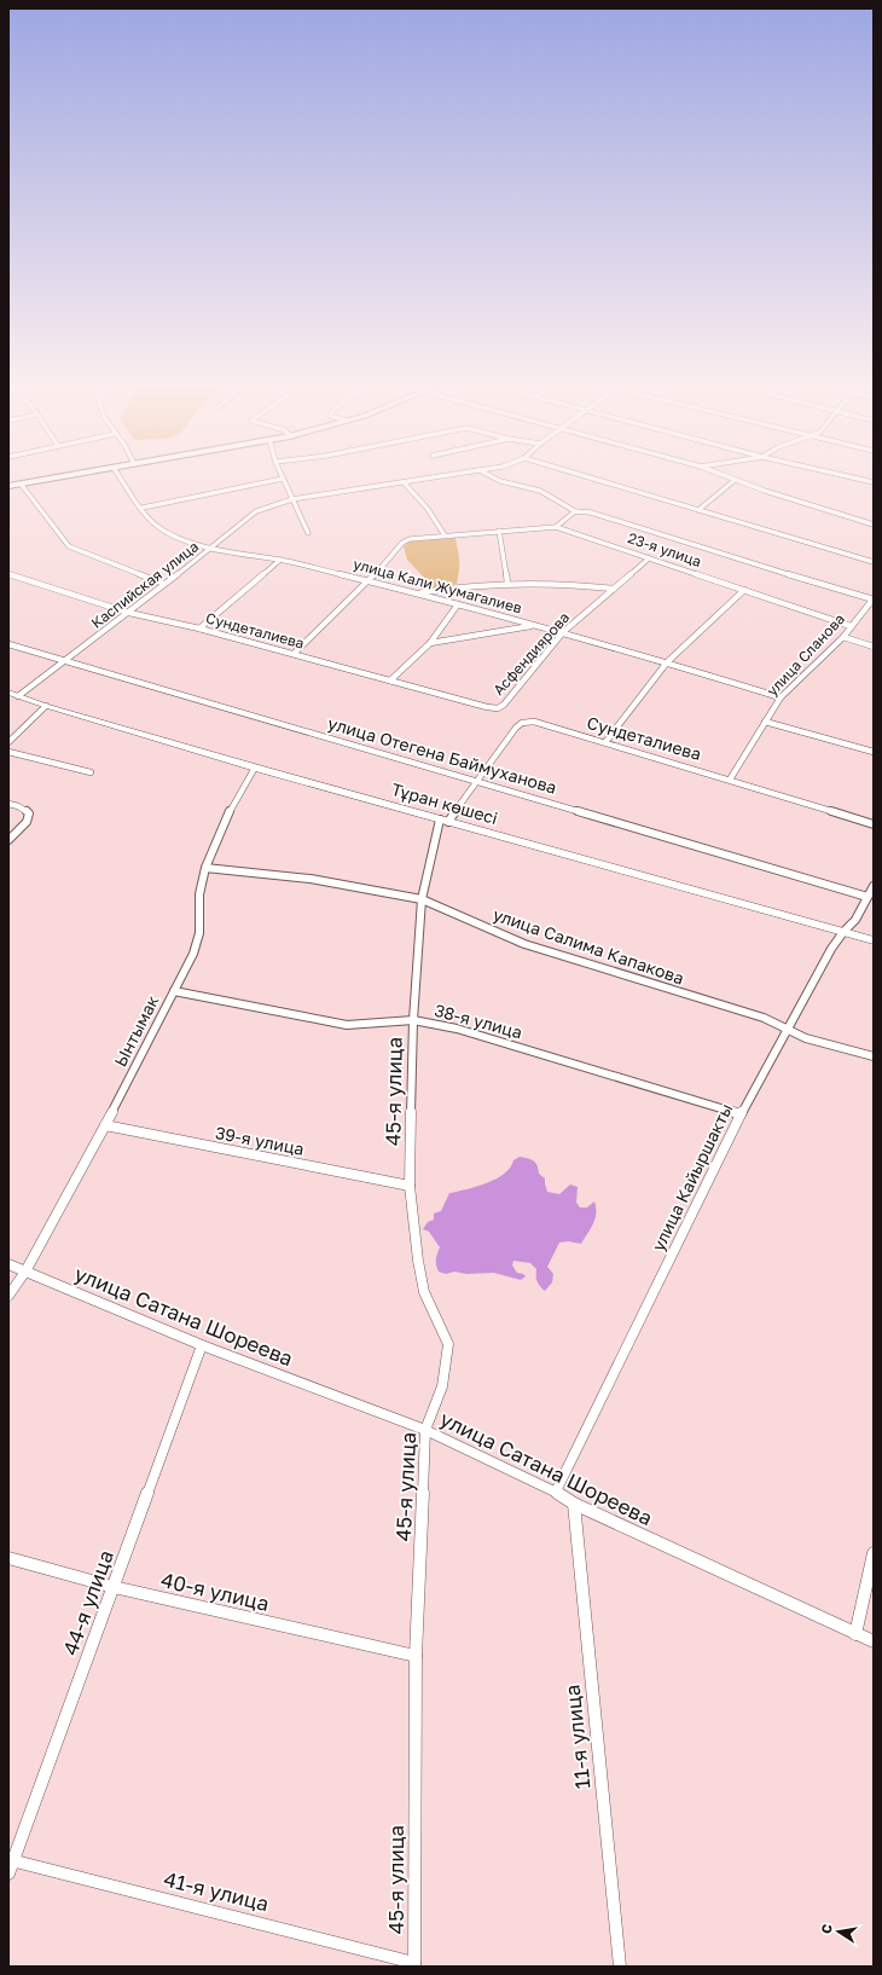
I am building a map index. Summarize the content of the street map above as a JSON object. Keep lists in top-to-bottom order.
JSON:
{
  "streets": {
    "street": [
      "23-я улица",
      "Каспийская улица",
      "улица Кали Жумагалиев",
      "Сундеталиева",
      "Асфендиярова",
      "улица Сланова",
      "улица Отегена Баймуханова",
      "Тұран көшесі",
      "улица Салима Капакова",
      "38-я улица",
      "Ынтымак",
      "45-я улица",
      "39-я улица",
      "улица Кайыршакты",
      "улица Сатана Шореева",
      "40-я улица",
      "44-я улица",
      "11-я улица",
      "41-я улица"
    ]
  },
  "crossings": [
    ["23-я улица", "улица Кали Жумагалиев"],
    ["23-я улица", "Асфендиярова"],
    ["23-я улица", "улица Сланова"],
    ["Каспийская улица", "улица Кали Жумагалиев"],
    ["Каспийская улица", "Сундеталиева"],
    ["Каспийская улица", "улица Отегена Баймуханова"],
    ["Каспийская улица", "Тұран көшесі"],
    ["улица Кали Жумагалиев", "Асфендиярова"],
    ["улица Кали Жумагалиев", "улица Сланова"],
    ["Сундеталиева", "Асфендиярова"],
    ["Сундеталиева", "улица Сланова"],
    ["Сундеталиева", "улица Отегена Баймуханова"],
    ["Сундеталиева", "Тұран көшесі"],
    ["Сундеталиева", "45-я улица"],
    ["улица Отегена Баймуханова", "улица Кайыршакты"],
    ["Тұран көшесі", "Ынтымак"],
    ["Тұран көшесі", "45-я улица"],
    ["Тұран көшесі", "улица Кайыршакты"],
    ["улица Салима Капакова", "Ынтымак"],
    ["улица Салима Капакова", "45-я улица"],
    ["улица Салима Капакова", "улица Кайыршакты"],
    ["38-я улица", "Ынтымак"],
    ["38-я улица", "45-я улица"],
    ["38-я улица", "улица Кайыршакты"],
    ["Ынтымак", "39-я улица"],
    ["Ынтымак", "улица Сатана Шореева"],
    ["45-я улица", "39-я улица"],
    ["45-я улица", "улица Сатана Шореева"],
    ["45-я улица", "40-я улица"],
    ["45-я улица", "41-я улица"],
    ["улица Кайыршакты", "улица Сатана Шореева"],
    ["улица Сатана Шореева", "44-я улица"],
    ["улица Сатана Шореева", "11-я улица"],
    ["40-я улица", "44-я улица"],
    ["44-я улица", "41-я улица"]
  ],
  "north": "left"
}
